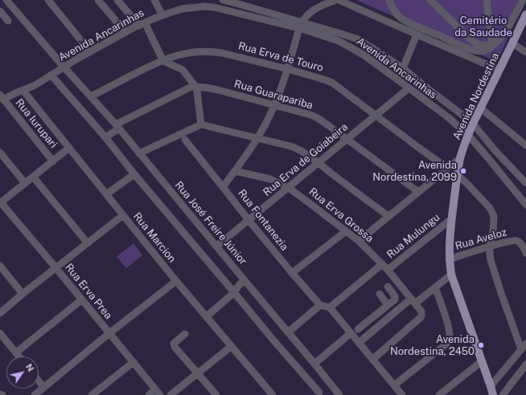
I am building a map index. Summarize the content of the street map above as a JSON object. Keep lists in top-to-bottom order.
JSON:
{
  "streets": {
    "main road": ["Avenida Nordestina"],
    "street": [
      "Avenida Ancarinhas",
      "Rua Erva de Touro",
      "Rua Guarapariba",
      "Rua Iurupari",
      "Rua Erva de Goiabeira",
      "Rua Erva Grossa",
      "Rua Fontanezia",
      "Rua José Freire Júnior",
      "Rua Mulungu",
      "Rua Marcion",
      "Rua Aveloz",
      "Rua Erva Prea"
    ]
  },
  "crossings": [
    ["Avenida Ancarinhas", "Avenida Nordestina"],
    ["Avenida Ancarinhas", "Rua Iurupari"],
    ["Avenida Ancarinhas", "Rua Erva de Goiabeira"],
    ["Avenida Ancarinhas", "Rua José Freire Júnior"],
    ["Avenida Ancarinhas", "Rua Marcion"],
    ["Rua Erva de Touro", "Rua Erva de Goiabeira"],
    ["Rua Erva de Touro", "Rua José Freire Júnior"],
    ["Rua Guarapariba", "Rua Erva de Goiabeira"],
    ["Avenida Nordestina", "Rua Mulungu"],
    ["Avenida Nordestina", "Rua Aveloz"],
    ["Rua Erva de Goiabeira", "Rua Erva Grossa"],
    ["Rua Erva de Goiabeira", "Rua Fontanezia"],
    ["Rua Erva de Goiabeira", "Rua José Freire Júnior"],
    ["Rua Erva Grossa", "Rua Mulungu"]
  ],
  "parks": ["Cemitério da Saudade"],
  "places": ["Avenida Nordestina, 2099", "Avenida Nordestina, 2450"],
  "north": "top right"
}
